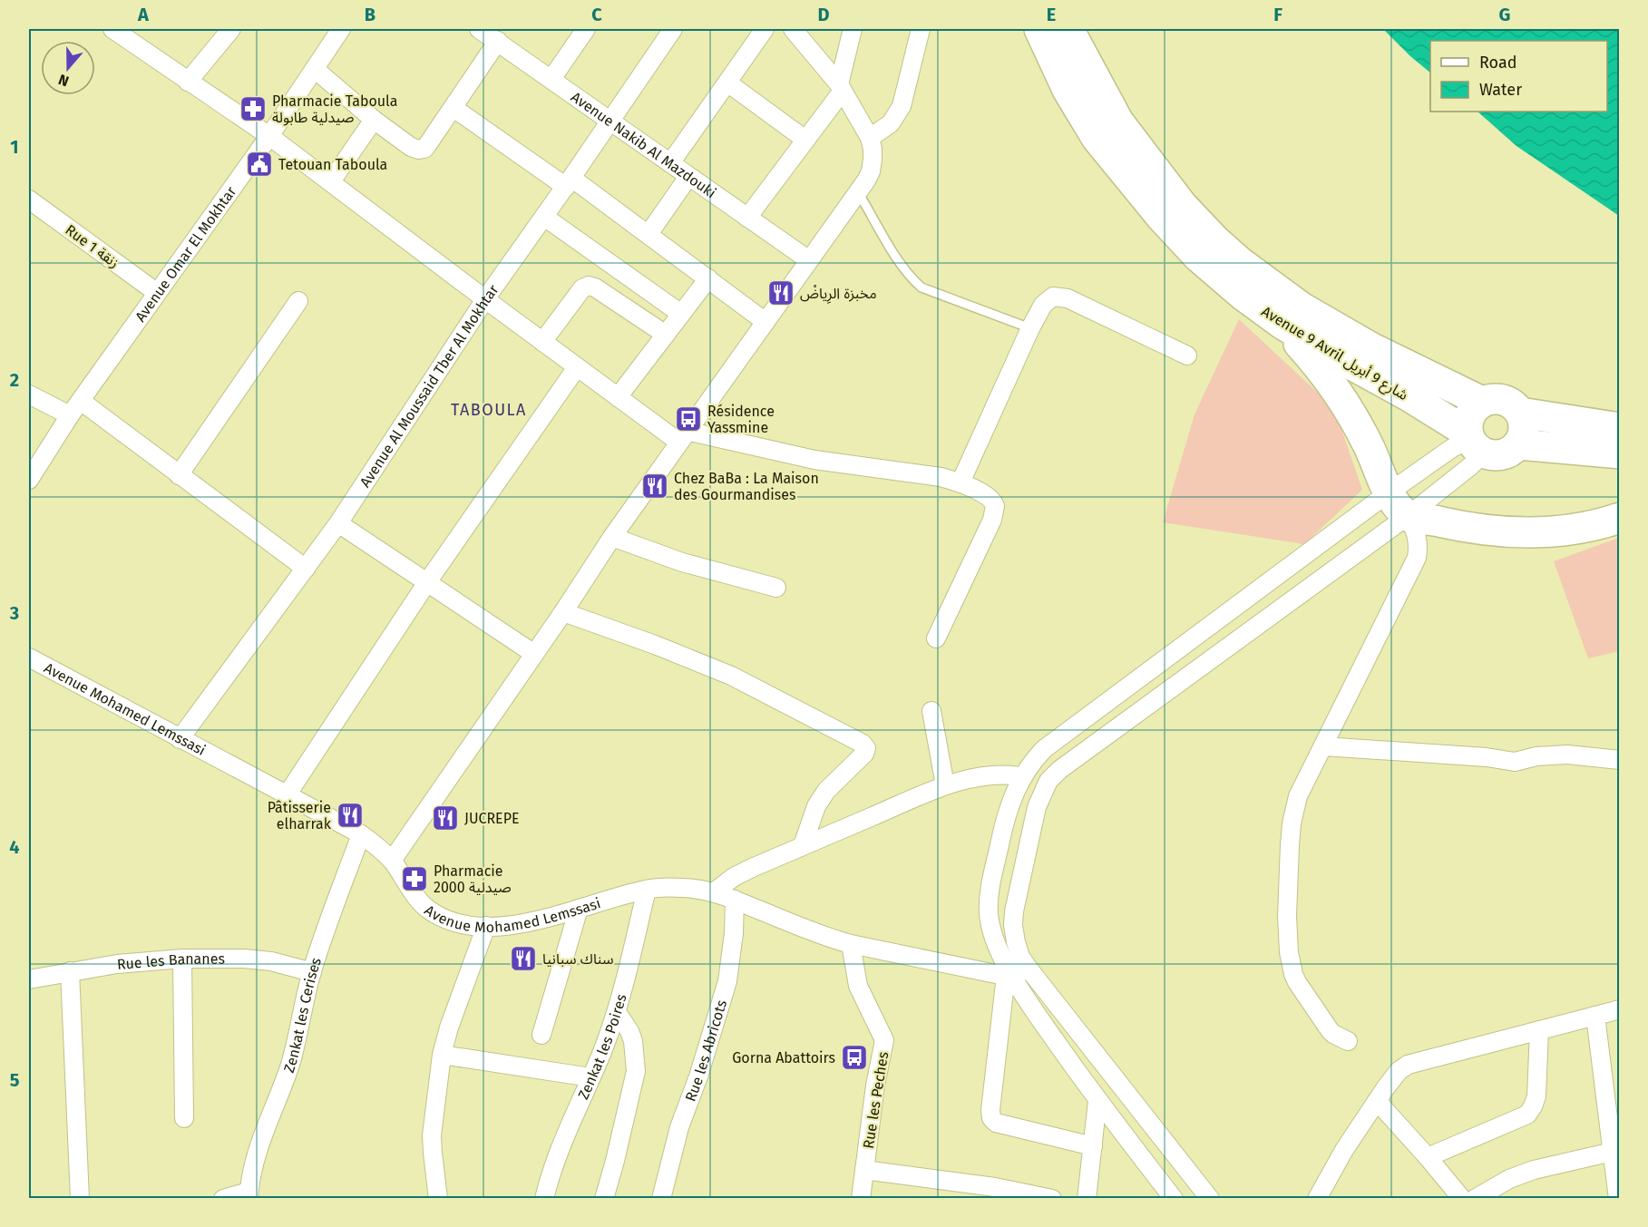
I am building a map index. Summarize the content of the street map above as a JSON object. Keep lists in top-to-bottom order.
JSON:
{
  "streets": {
    "highway": ["Avenue 9 Avril شارع 9 أبريل"],
    "street": [
      "Avenue Nakib Al Mazdouki",
      "Rue 1 زنقة",
      "Avenue Omar El Mokhtar",
      "Avenue Al Moussaid Tber Al Mokhtar",
      "Avenue Mohamed Lemssasi",
      "Rue les Bananes",
      "Zenkat les Cerises",
      "Zenkat les Poires",
      "Rue les Abricots",
      "Rue les Peches"
    ]
  },
  "crossings": [
    ["Avenue Nakib Al Mazdouki", "Avenue Al Moussaid Tber Al Mokhtar"],
    ["Rue 1 زنقة", "Avenue Omar El Mokhtar"],
    ["Avenue Al Moussaid Tber Al Mokhtar", "Avenue Mohamed Lemssasi"],
    ["Avenue Mohamed Lemssasi", "Zenkat les Cerises"],
    ["Avenue Mohamed Lemssasi", "Zenkat les Poires"],
    ["Avenue Mohamed Lemssasi", "Rue les Abricots"],
    ["Avenue Mohamed Lemssasi", "Rue les Peches"],
    ["Rue les Bananes", "Zenkat les Cerises"]
  ],
  "districts": ["TABOULA"],
  "places": {
    "pharmacy": ["Pharmacie Taboula صيدلية طابولة", "Pharmacie 2000 صيدلية"],
    "public building": ["Tetouan Taboula"],
    "restaurant": [
      "مخبزة الرِياضْ",
      "Chez BaBa : La Maison des Gourmandises",
      "Pâtisserie elharrak",
      "JUCREPE",
      "سناك سبانيا"
    ],
    "bus stop": ["Résidence Yassmine", "Gorna Abattoirs"]
  },
  "legend": ["Road", "Water"],
  "north": "bottom",
  "grid": {
    "columns": [
      "A",
      "B",
      "C",
      "D",
      "E",
      "F",
      "G"
    ],
    "rows": [
      "1",
      "2",
      "3",
      "4",
      "5"
    ]
  }
}
